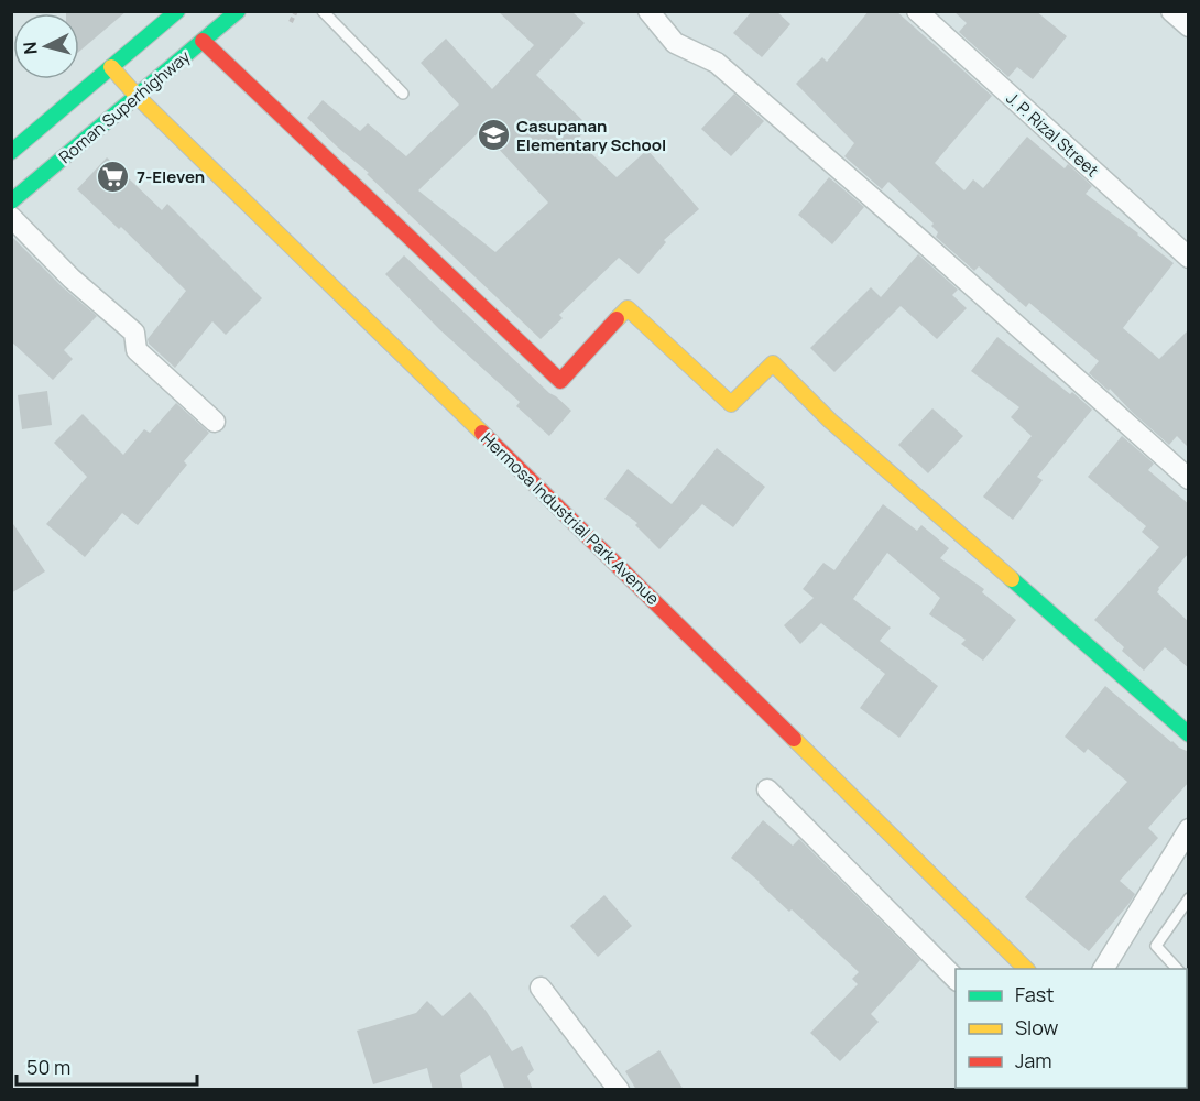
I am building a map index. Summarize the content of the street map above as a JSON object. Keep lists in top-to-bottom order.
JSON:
{
  "streets": {
    "street": ["Roman Superhighway", "J. P. Rizal Street", "Hermosa Industrial Park Avenue"]
  },
  "crossings": [
    ["Roman Superhighway", "Hermosa Industrial Park Avenue"]
  ],
  "places": {
    "school or university": ["Casupanan Elementary School"],
    "supermarket": ["7-Eleven"]
  },
  "legend": ["Fast", "Slow", "Jam"],
  "scale_bar": "50 m",
  "north": "left"
}
